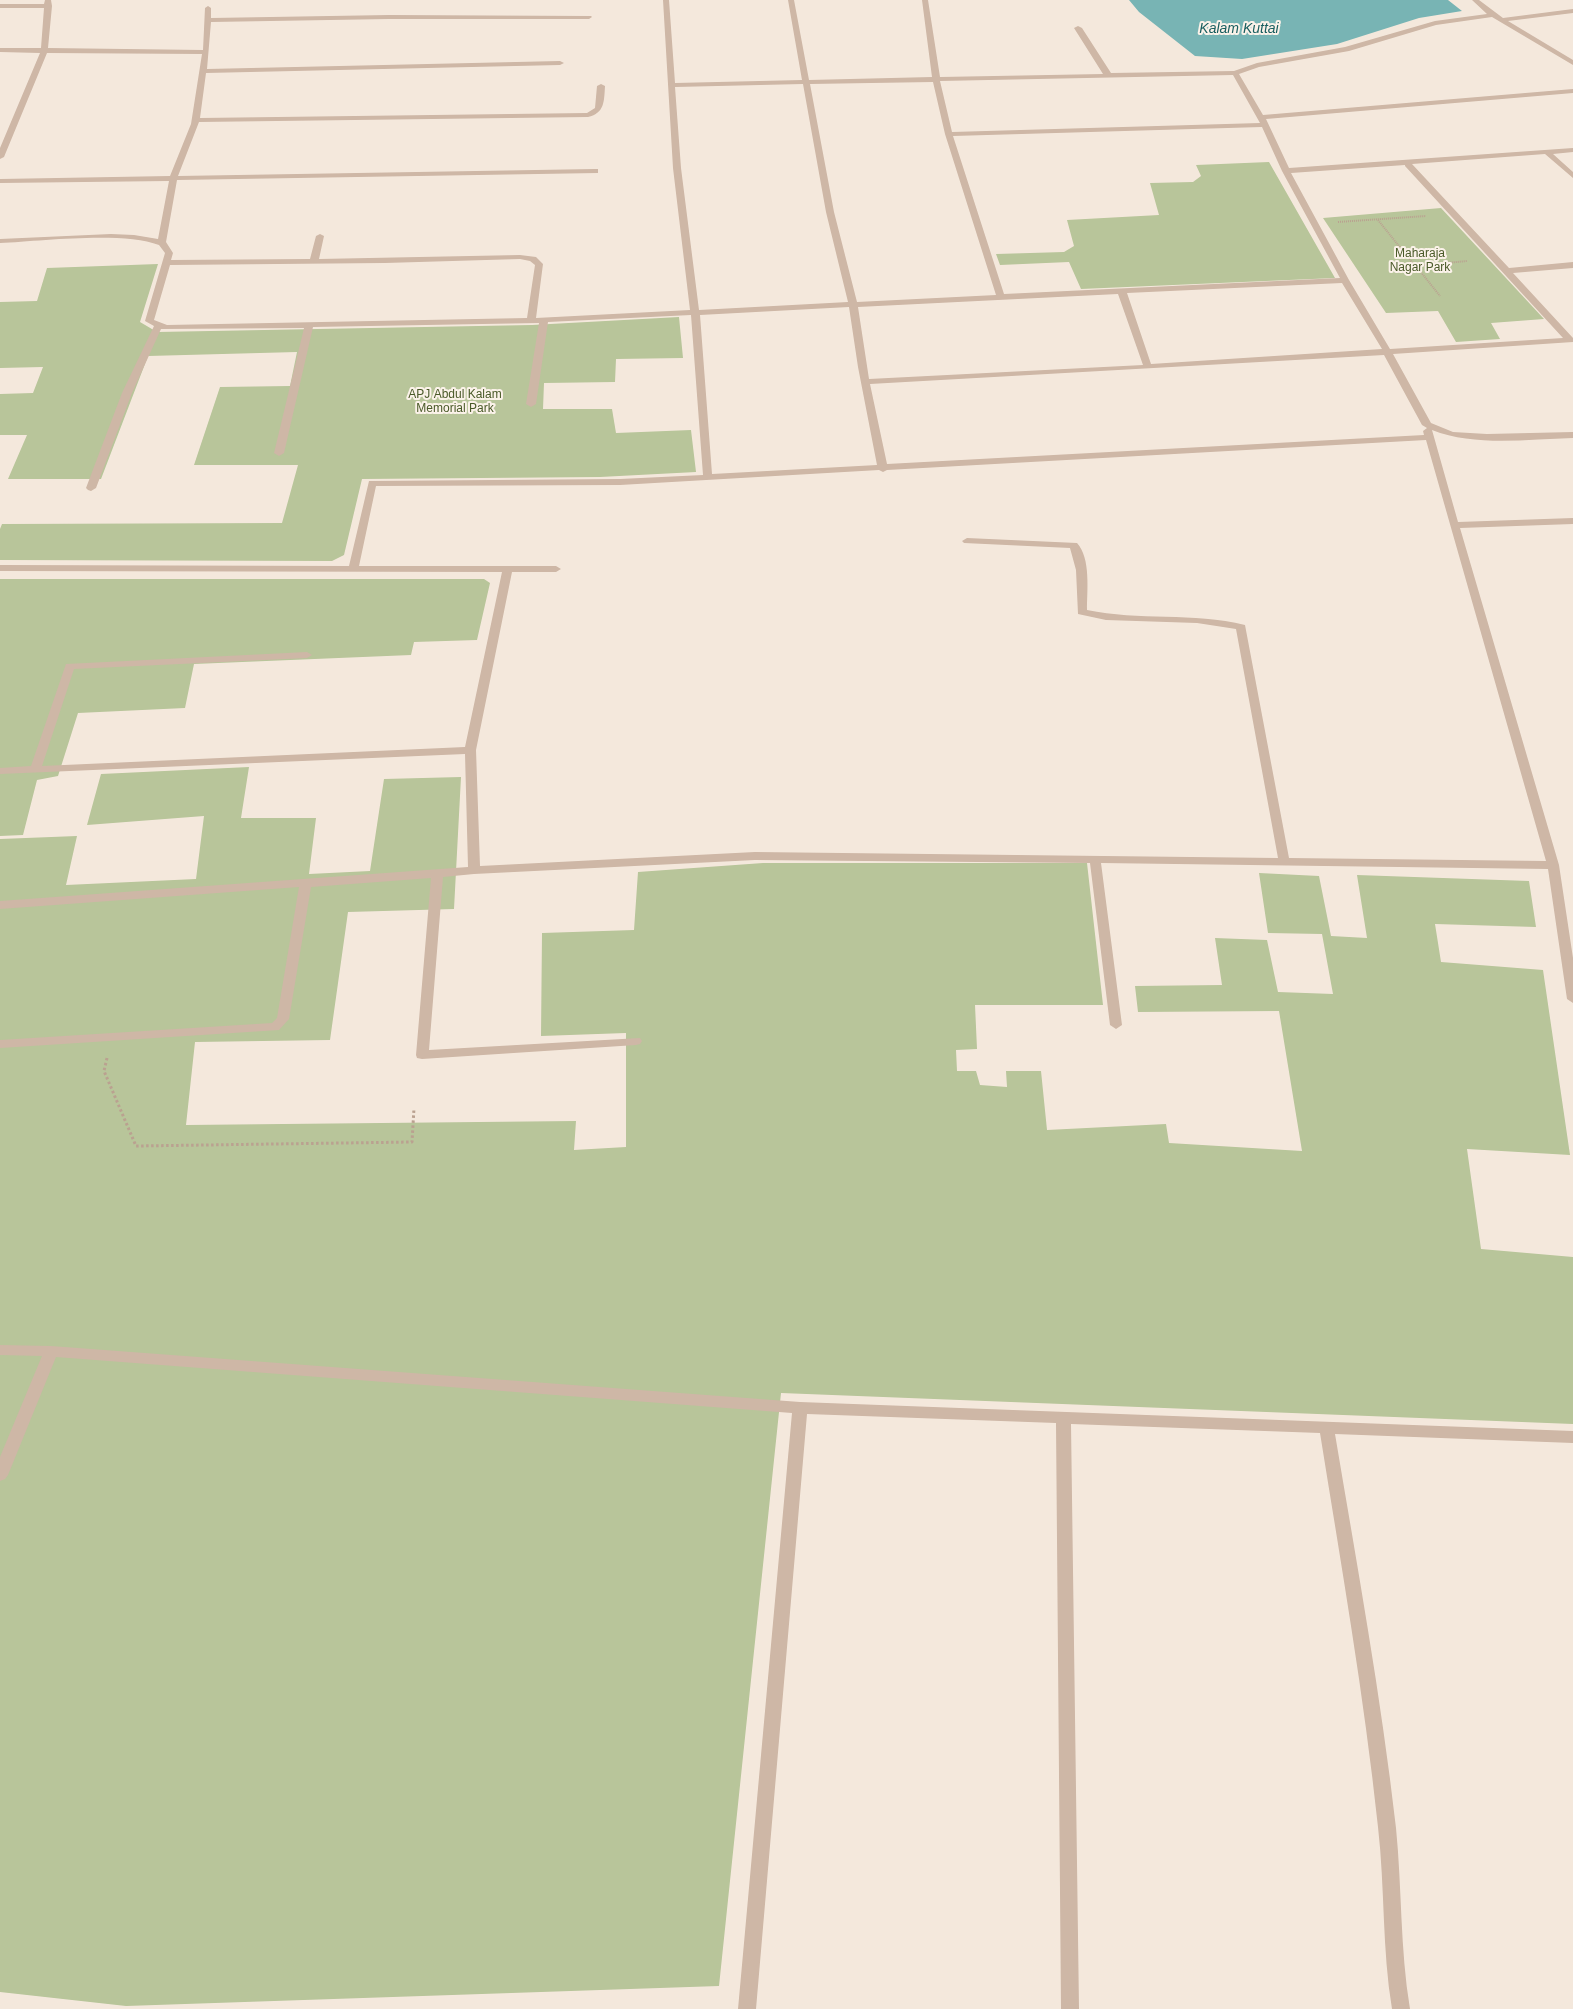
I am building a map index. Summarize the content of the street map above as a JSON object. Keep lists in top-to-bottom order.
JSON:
{
  "water": ["Kalam Kuttai"],
  "parks": ["Maharaja Nagar Park", "APJ Abdul Kalam Memorial Park"]
}
